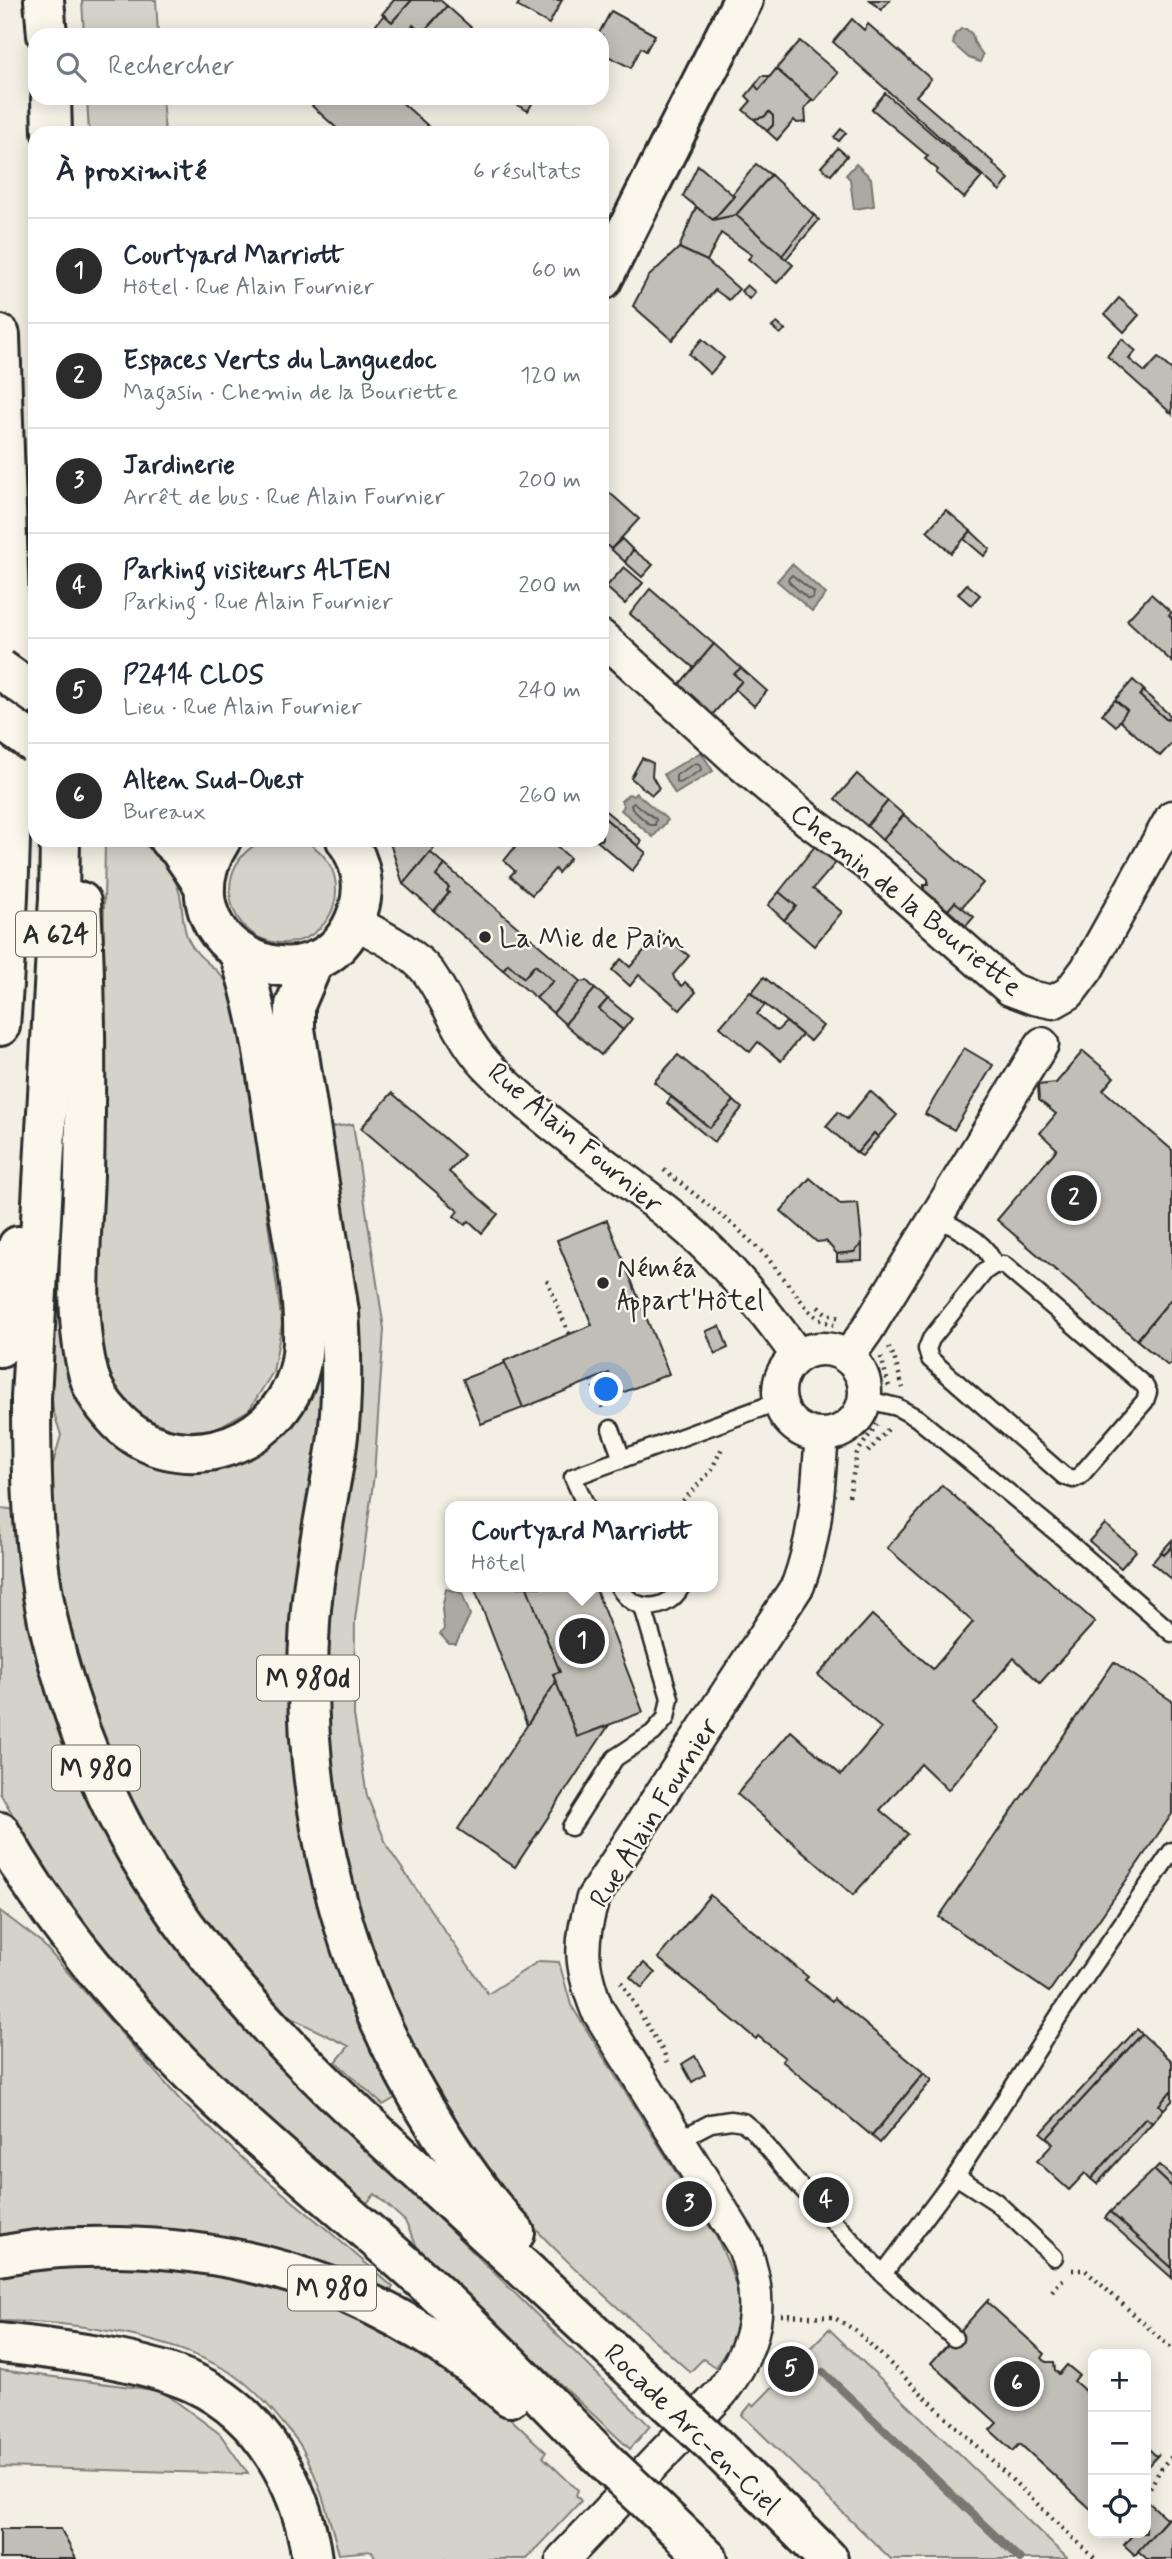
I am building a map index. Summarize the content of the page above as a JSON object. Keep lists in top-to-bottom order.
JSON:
{
  "streets": {
    "main road": [
      "A 624",
      "M 980d",
      "M 980",
      "Rocade Arc-en-Ciel"
    ],
    "street": ["Chemin de la Bouriette", "Rue Alain Fournier"]
  },
  "crossings": [
    ["A 624", "M 980"],
    ["M 980d", "M 980"],
    ["M 980d", "Rocade Arc-en-Ciel"],
    ["M 980", "Rocade Arc-en-Ciel"]
  ],
  "places": ["La Mie de Pain", "Néméa Appart'Hôtel"],
  "page": {
    "search": "Rechercher",
    "heading": ["À proximité", "6 résultats"],
    "list": [
      {
        "mark": "1",
        "name": "Courtyard Marriott",
        "note": "Hôtel · Rue Alain Fournier",
        "value": "60 m"
      },
      {
        "mark": "2",
        "name": "Espaces Verts du Languedoc",
        "note": "Magasin · Chemin de la Bouriette",
        "value": "120 m"
      },
      {
        "mark": "3",
        "name": "Jardinerie",
        "note": "Arrêt de bus · Rue Alain Fournier",
        "value": "200 m"
      },
      {
        "mark": "4",
        "name": "Parking visiteurs ALTEN",
        "note": "Parking · Rue Alain Fournier",
        "value": "200 m"
      },
      {
        "mark": "5",
        "name": "P2414 CLOS",
        "note": "Lieu · Rue Alain Fournier",
        "value": "240 m"
      },
      {
        "mark": "6",
        "name": "Alten Sud-Ouest",
        "note": "Bureaux",
        "value": "260 m"
      }
    ],
    "pins": [
      "2",
      "1",
      "4",
      "3",
      "5",
      "6"
    ],
    "popup": ["Courtyard Marriott", "Hôtel"],
    "map_buttons": ["+", "−"]
  }
}
